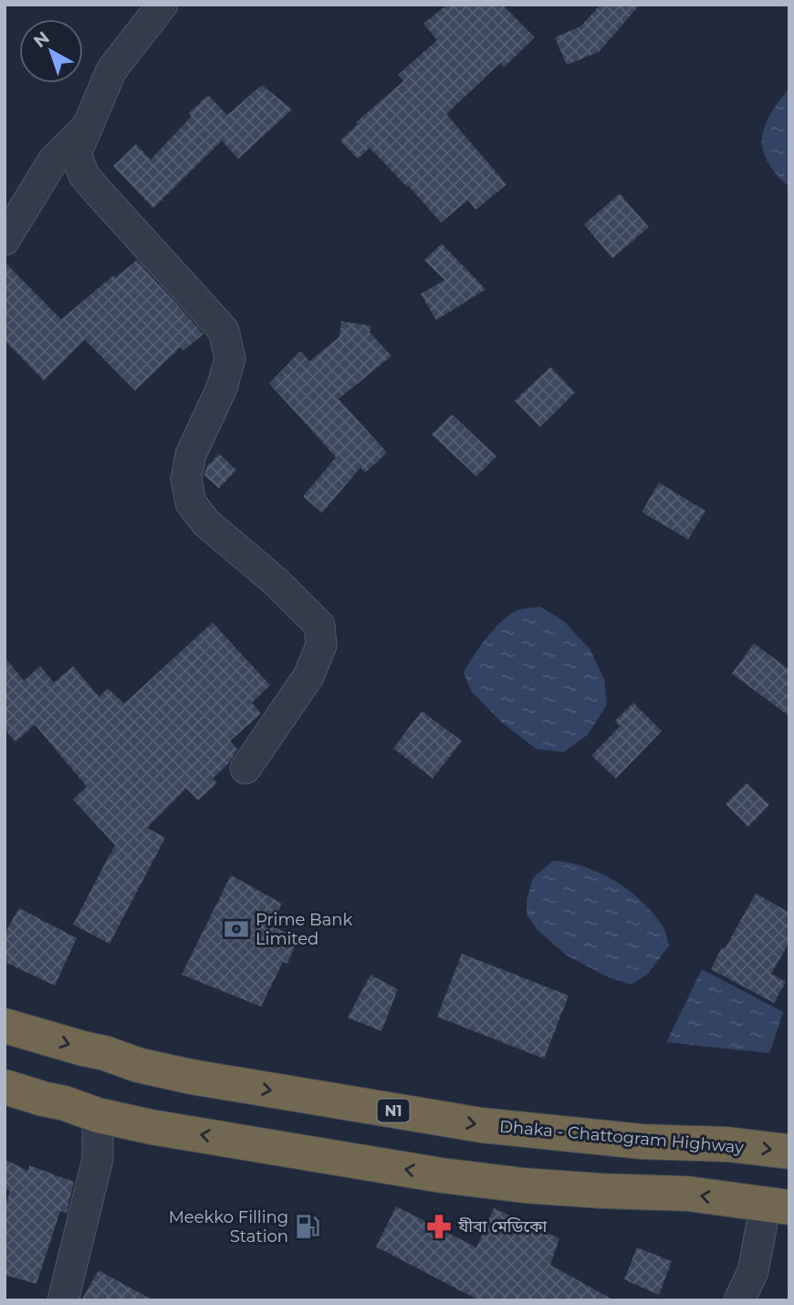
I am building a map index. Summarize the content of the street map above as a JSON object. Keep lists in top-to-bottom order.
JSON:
{
  "streets": {
    "highway": ["N1", "Dhaka - Chattogram Highway"]
  },
  "places": {
    "bank": ["Prime Bank Limited"],
    "fuel station": ["Meekko Filling Station"],
    "pharmacy": ["যীবা মেডিকো"]
  },
  "north": "top left"
}
